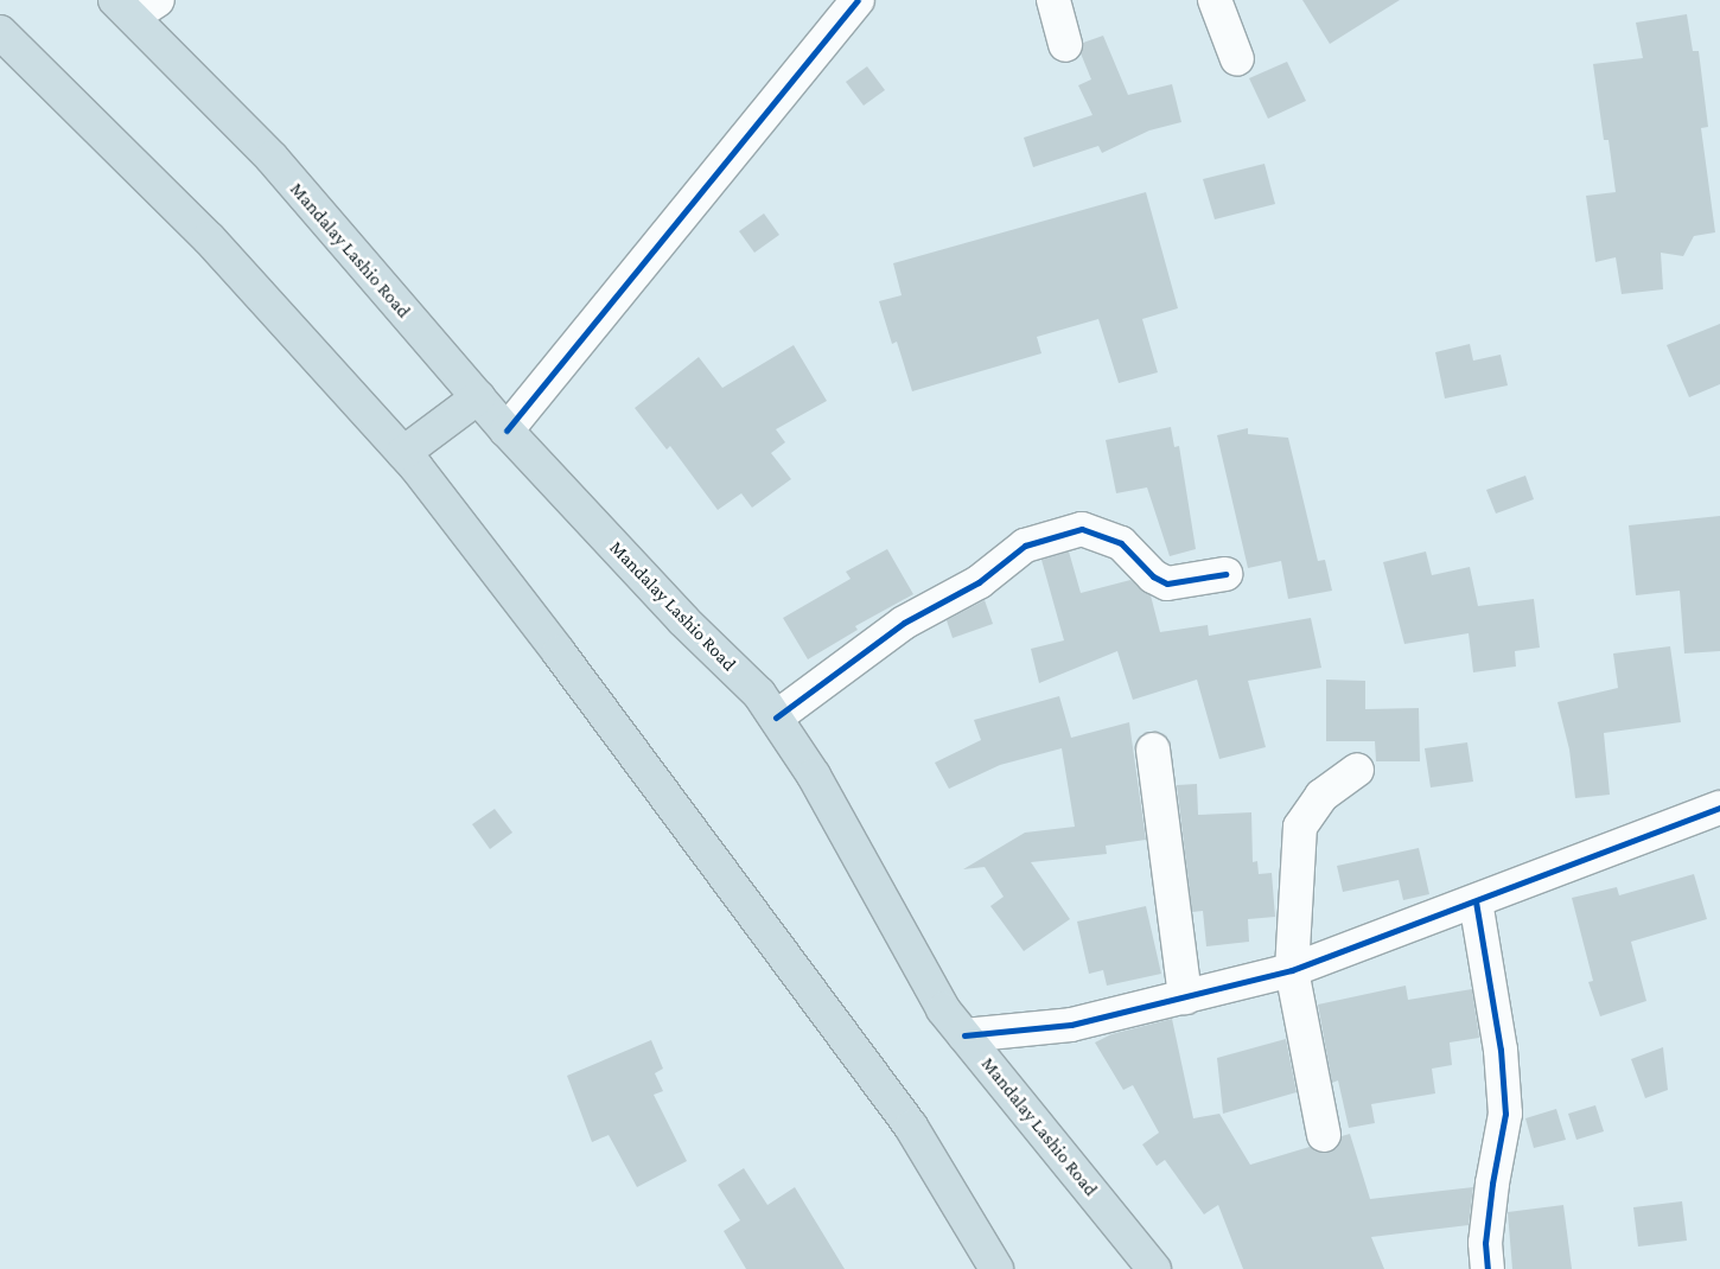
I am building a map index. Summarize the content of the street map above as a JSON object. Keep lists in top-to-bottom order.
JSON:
{
  "streets": {
    "highway": ["Mandalay Lashio Road"]
  }
}
